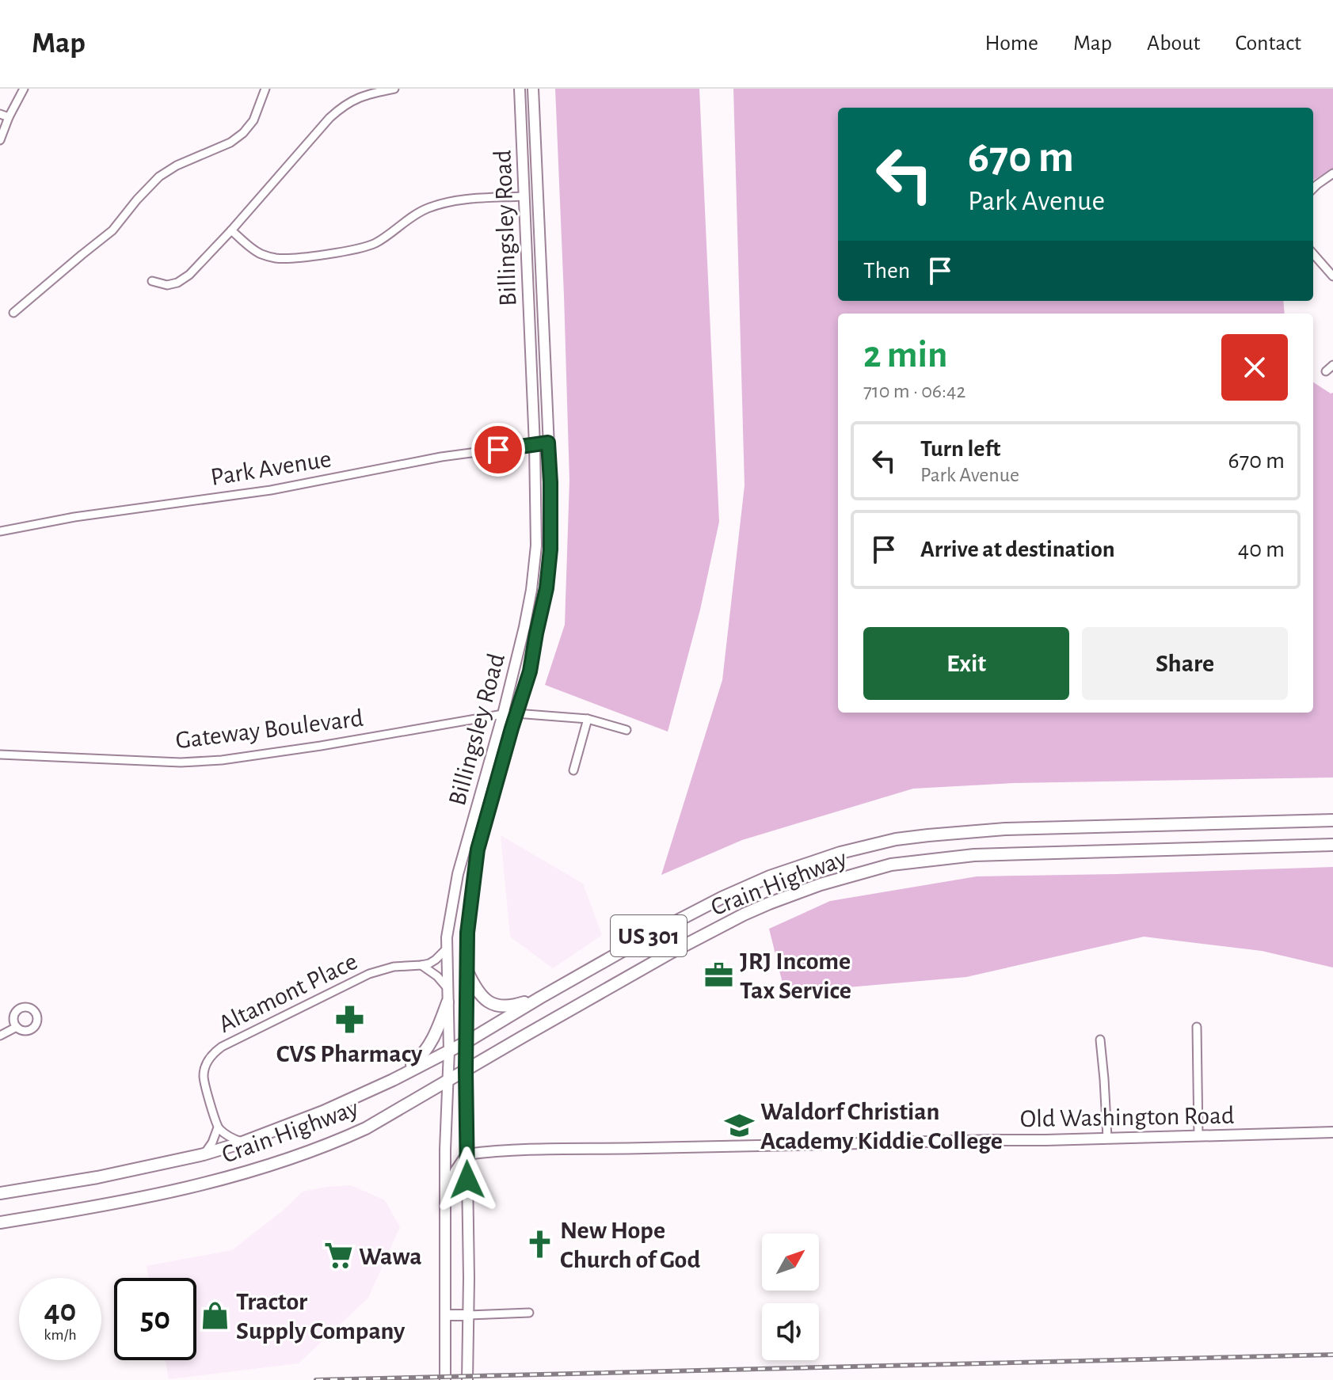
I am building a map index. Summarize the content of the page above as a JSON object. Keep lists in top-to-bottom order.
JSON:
{
  "streets": {
    "highway": ["Crain Highway", "US 301"],
    "main road": ["Billingsley Road", "Old Washington Road"],
    "street": ["Park Avenue", "Gateway Boulevard", "Altamont Place"]
  },
  "crossings": [
    ["Billingsley Road", "Park Avenue"],
    ["Billingsley Road", "Gateway Boulevard"],
    ["Billingsley Road", "Crain Highway"],
    ["Billingsley Road", "Altamont Place"],
    ["Billingsley Road", "Old Washington Road"]
  ],
  "places": {
    "office": ["JRJ Income Tax Service"],
    "pharmacy": ["CVS Pharmacy"],
    "school or university": ["Waldorf Christian Academy Kiddie College"],
    "church": ["New Hope Church of God"],
    "supermarket": ["Wawa"],
    "shop": ["Tractor Supply Company"]
  },
  "north": "top right",
  "page": {
    "header": "Map",
    "nav": [
      "Home",
      "Map",
      "About",
      "Contact"
    ],
    "turn": ["670 m", "Park Avenue"],
    "then": "Then",
    "heading": ["2 min", "710 m · 06:42"],
    "list": [
      {
        "name": "Turn left",
        "note": "Park Avenue",
        "value": "670 m"
      },
      {
        "name": "Arrive at destination",
        "value": "40 m"
      }
    ],
    "buttons": ["Exit", "Share"],
    "speed": "40 km/h",
    "limit": "50"
  }
}
